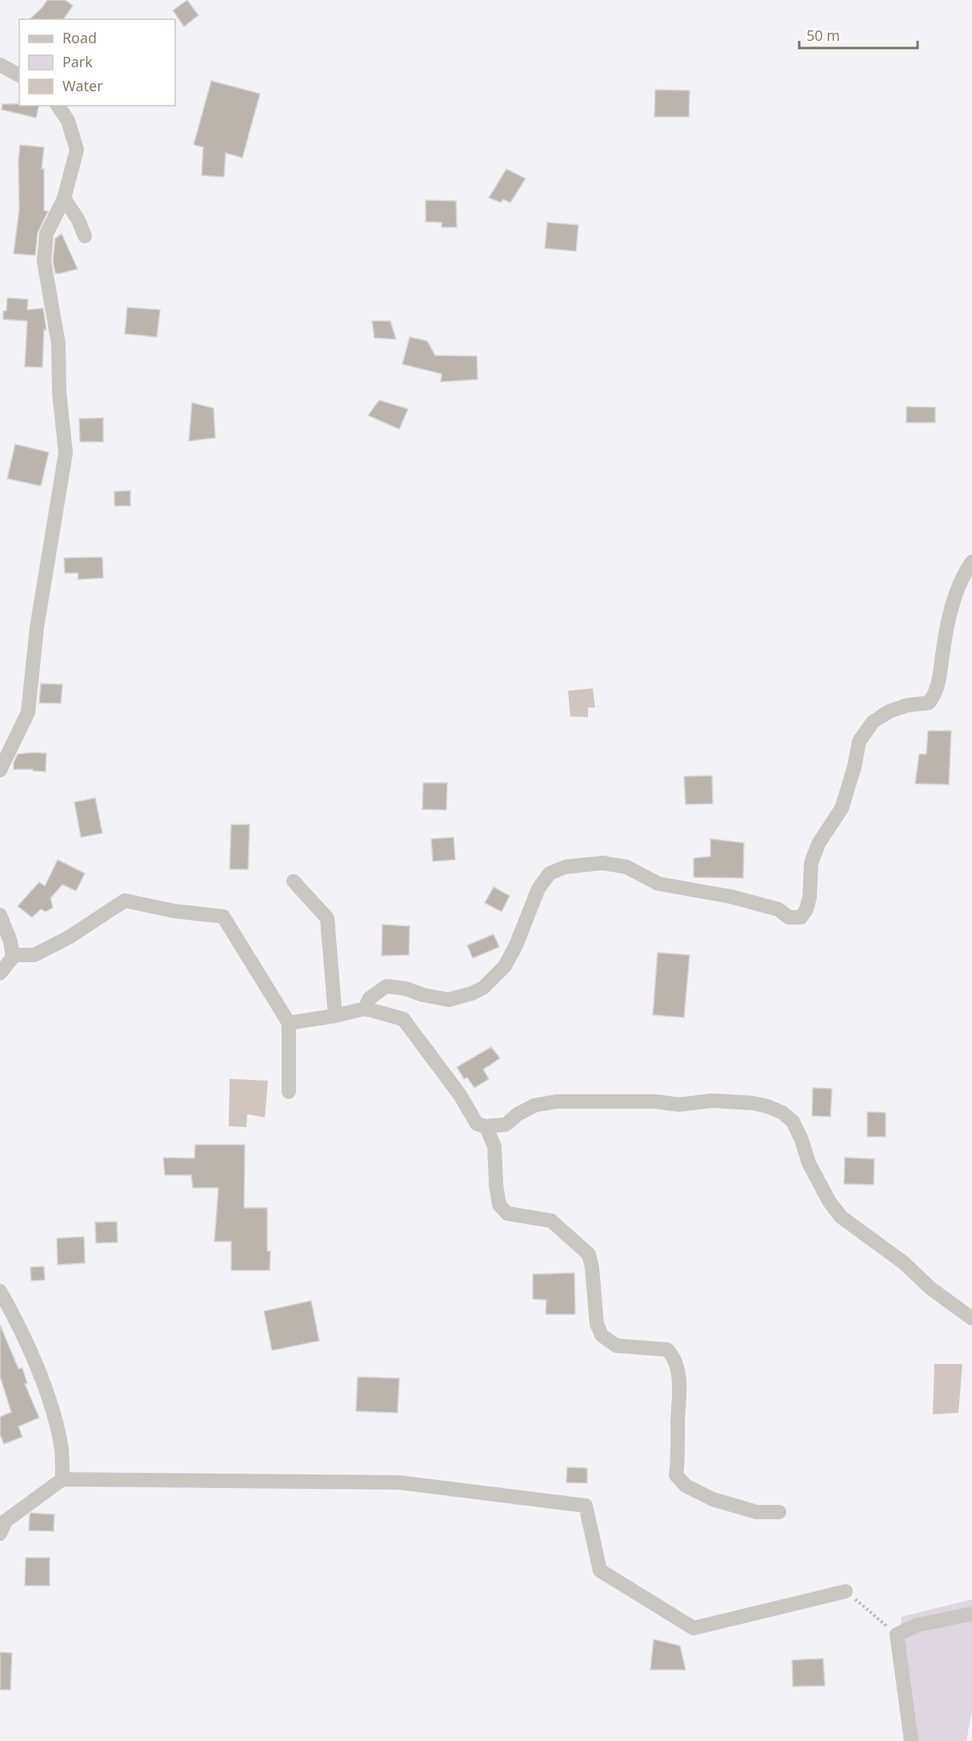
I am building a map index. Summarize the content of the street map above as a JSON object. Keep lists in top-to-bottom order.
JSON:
{
  "legend": ["Road", "Park", "Water"],
  "scale_bar": "50 m"
}
